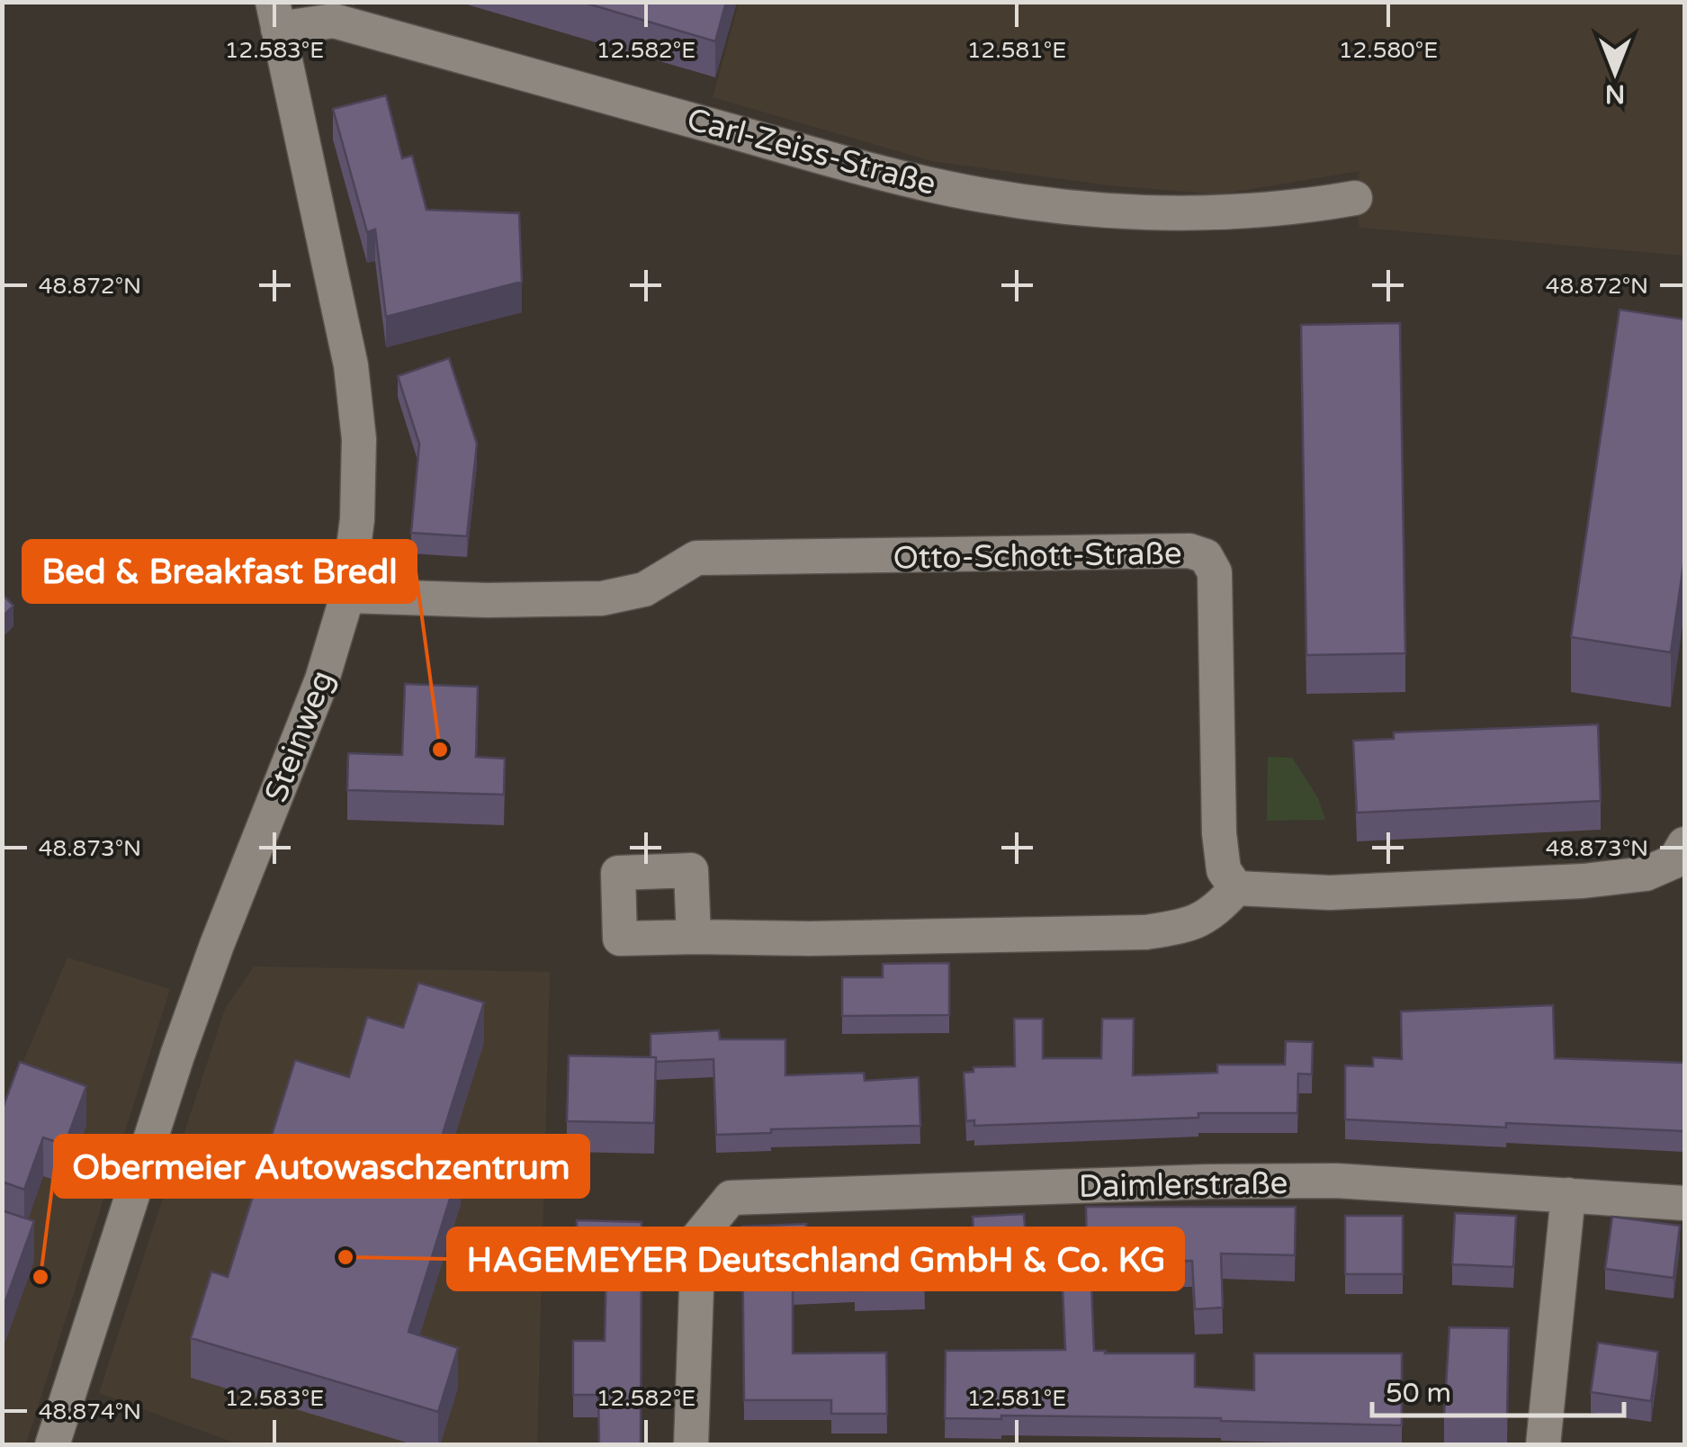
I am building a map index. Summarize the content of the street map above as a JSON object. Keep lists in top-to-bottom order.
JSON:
{
  "streets": {
    "street": [
      "Carl-Zeiss-Straße",
      "Otto-Schott-Straße",
      "Steinweg",
      "Daimlerstraße"
    ]
  },
  "crossings": [
    ["Carl-Zeiss-Straße", "Steinweg"],
    ["Otto-Schott-Straße", "Steinweg"]
  ],
  "places": ["Bed & Breakfast Bredl", "HAGEMEYER Deutschland GmbH & Co. KG", "Obermeier Autowaschzentrum"],
  "scale_bar": "50 m",
  "north": "bottom",
  "coordinates": [
    "12.583°E",
    "12.582°E",
    "12.581°E",
    "12.580°E",
    "48.872°N",
    "48.873°N",
    "48.874°N"
  ]
}
